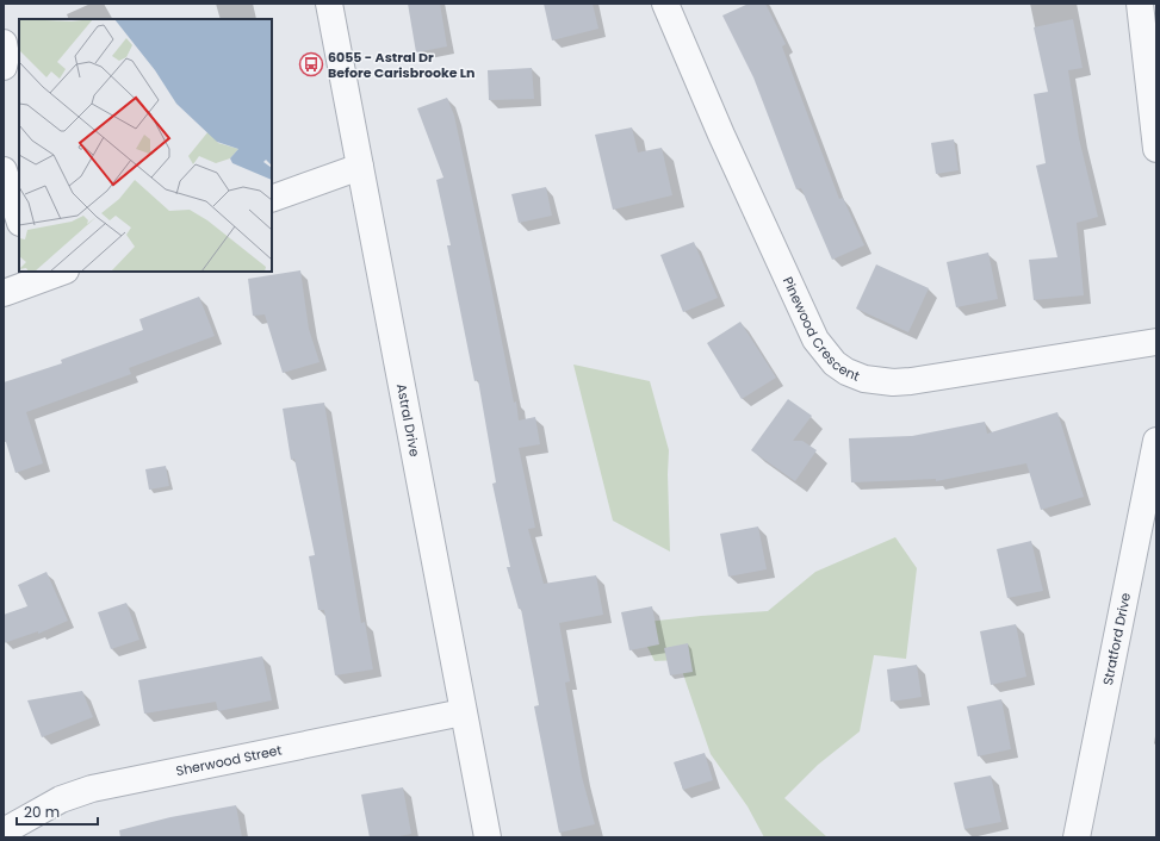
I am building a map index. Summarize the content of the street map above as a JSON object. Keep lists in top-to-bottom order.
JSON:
{
  "streets": {
    "street": [
      "Pinewood Crescent",
      "Astral Drive",
      "Stratford Drive",
      "Sherwood Street"
    ]
  },
  "crossings": [
    ["Astral Drive", "Sherwood Street"]
  ],
  "places": {
    "bus stop": ["6055 - Astral Dr Before Carisbrooke Ln"]
  },
  "scale_bar": "20 m"
}
